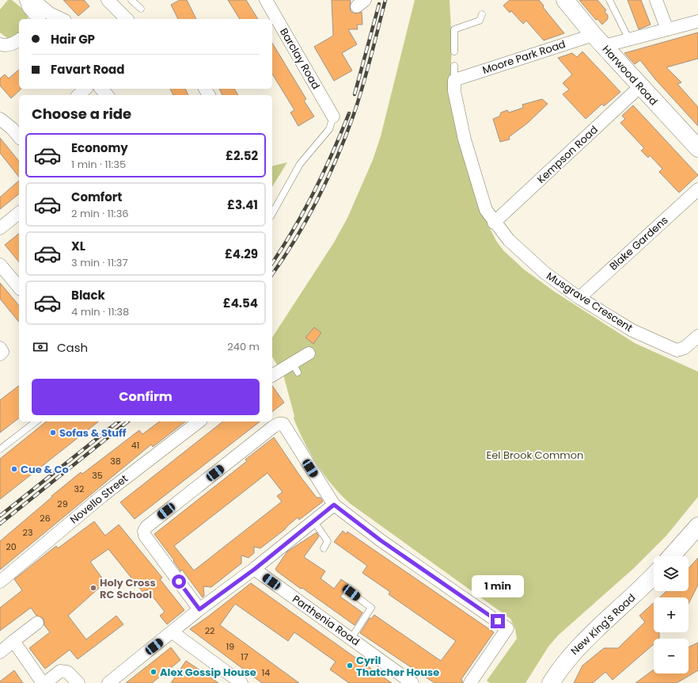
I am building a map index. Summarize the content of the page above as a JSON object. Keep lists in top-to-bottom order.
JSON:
{
  "streets": {
    "main road": ["Harwood Road", "New King's Road"],
    "street": [
      "Moore Park Road",
      "Barclay Road",
      "Kempson Road",
      "Blake Gardens",
      "Musgrave Crescent",
      "Novello Street",
      "Parthenia Road"
    ]
  },
  "crossings": [
    ["Moore Park Road", "Harwood Road"],
    ["Moore Park Road", "Musgrave Crescent"],
    ["Harwood Road", "Kempson Road"],
    ["Kempson Road", "Musgrave Crescent"],
    ["Blake Gardens", "Musgrave Crescent"]
  ],
  "parks": ["Eel Brook Common"],
  "places": [
    "Sofas & Stuff",
    "Cue & Co",
    "Holy Cross RC School",
    "Cyril Thatcher House",
    "Alex Gossip House"
  ],
  "house_numbers": [
    "41",
    "38",
    "35",
    "32",
    "29",
    "26",
    "23",
    "20",
    "22",
    "19",
    "17",
    "14"
  ],
  "page": {
    "banner": ["Hair GP", "Favart Road"],
    "heading": "Choose a ride",
    "list": [
      {
        "name": "Economy",
        "note": "1 min · 11:35",
        "value": "£2.52"
      },
      {
        "name": "Comfort",
        "note": "2 min · 11:36",
        "value": "£3.41"
      },
      {
        "name": "XL",
        "note": "3 min · 11:37",
        "value": "£4.29"
      },
      {
        "name": "Black",
        "note": "4 min · 11:38",
        "value": "£4.54"
      }
    ],
    "pay": ["Cash", "240 m"],
    "buttons": "Confirm",
    "map_buttons": ["+", "−"],
    "bubble": "1 min"
  }
}
